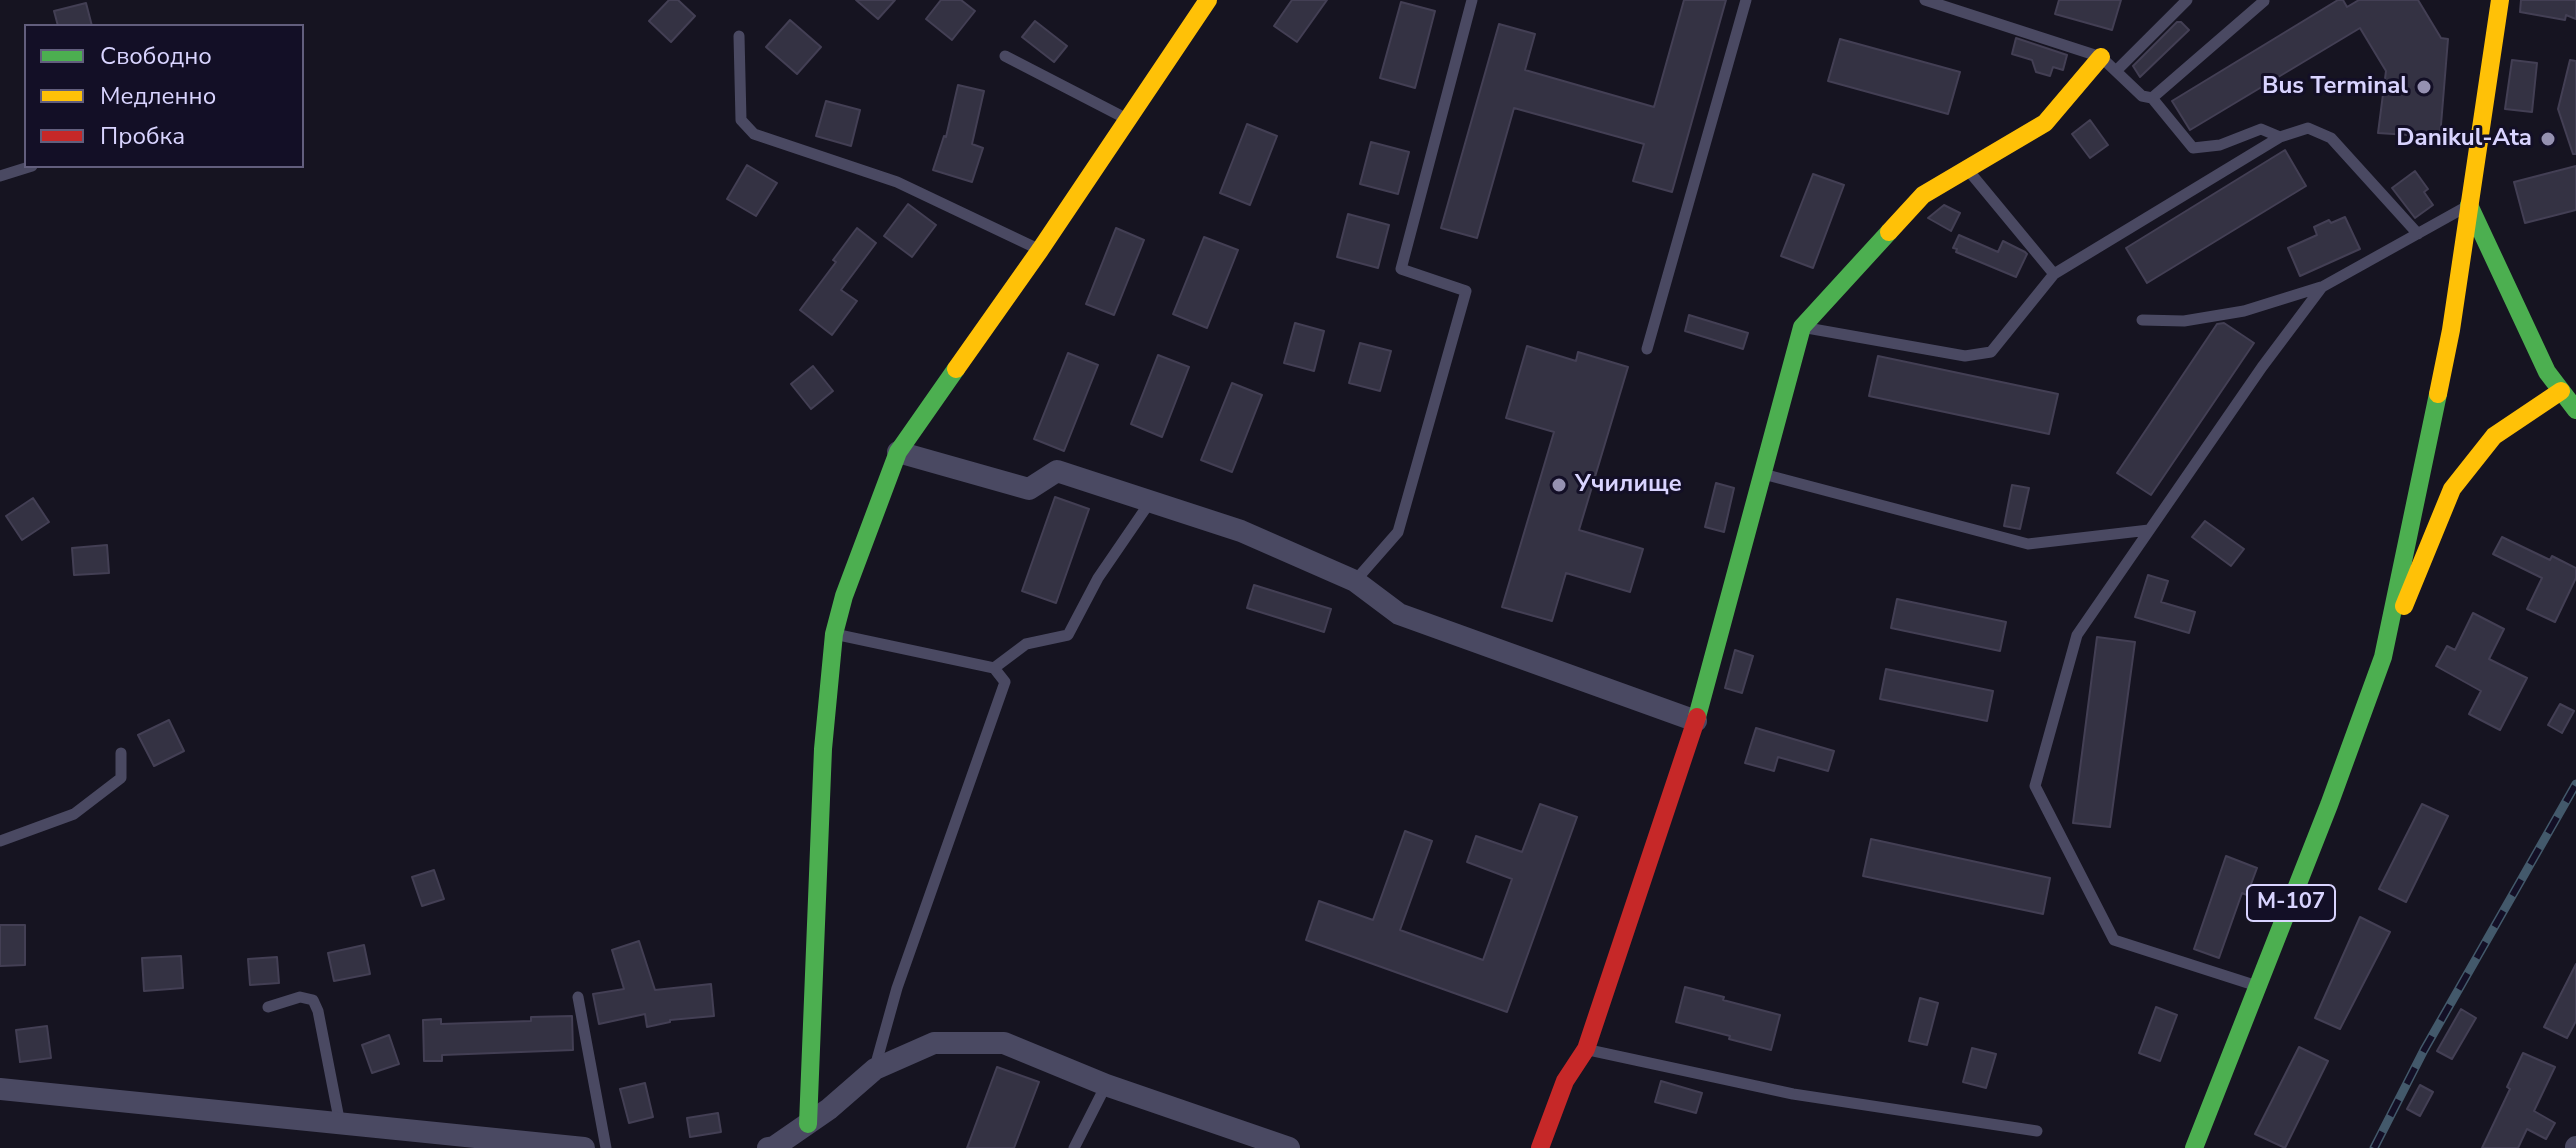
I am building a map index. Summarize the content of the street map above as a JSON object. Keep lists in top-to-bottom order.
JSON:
{
  "streets": {
    "street": ["М-107"]
  },
  "places": ["Bus Terminal", "Danikul-Ata", "Училище"],
  "legend": ["Свободно", "Медленно", "Пробка"]
}
